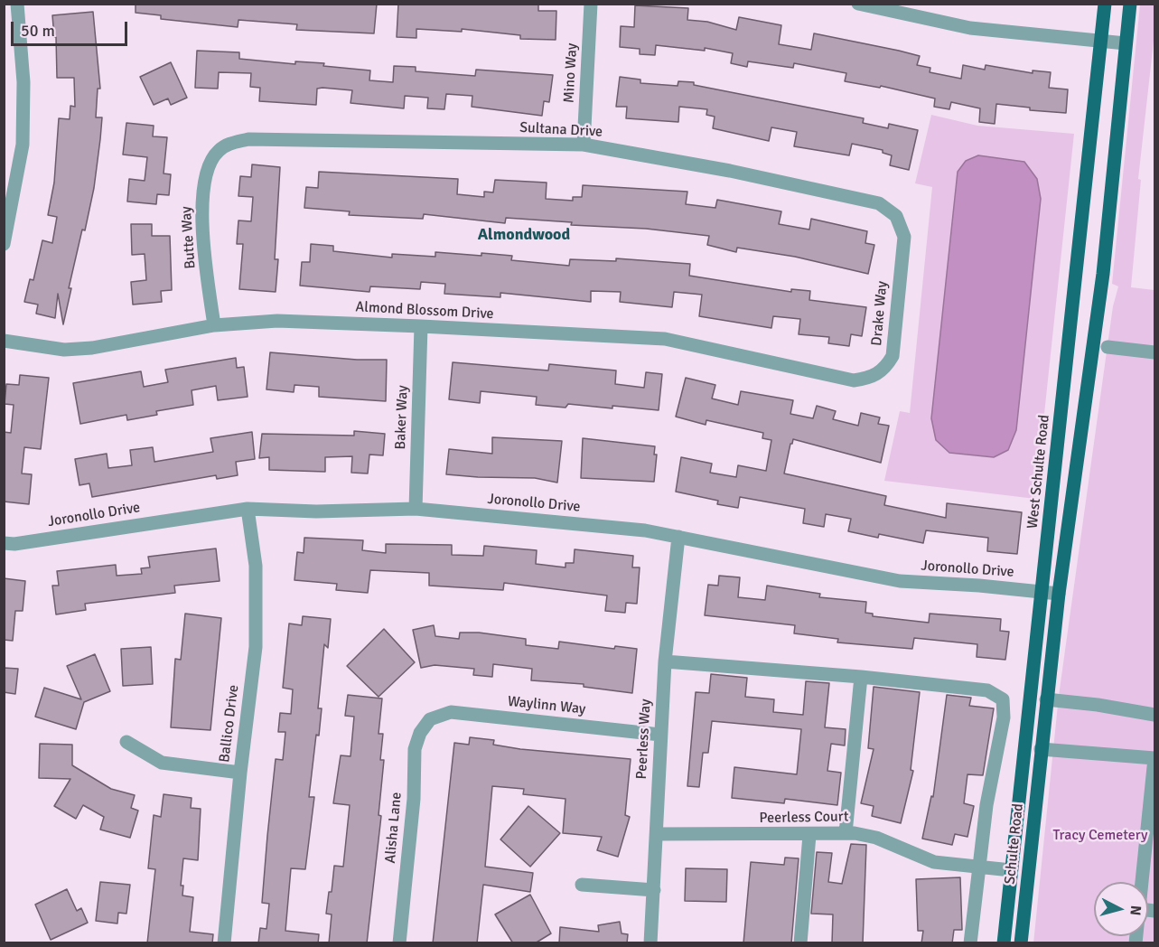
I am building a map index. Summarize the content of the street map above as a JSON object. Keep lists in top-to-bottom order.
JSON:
{
  "streets": {
    "main road": ["West Schulte Road", "Schulte Road"],
    "street": [
      "Mino Way",
      "Sultana Drive",
      "Butte Way",
      "Almond Blossom Drive",
      "Drake Way",
      "Baker Way",
      "Joronollo Drive",
      "Waylinn Way",
      "Ballico Drive",
      "Peerless Way",
      "Peerless Court",
      "Alisha Lane"
    ]
  },
  "crossings": [
    ["Mino Way", "Sultana Drive"],
    ["Sultana Drive", "Butte Way"],
    ["Sultana Drive", "Drake Way"],
    ["Butte Way", "Almond Blossom Drive"],
    ["Almond Blossom Drive", "Drake Way"],
    ["Almond Blossom Drive", "Baker Way"],
    ["Baker Way", "Joronollo Drive"],
    ["West Schulte Road", "Joronollo Drive"],
    ["West Schulte Road", "Peerless Court"],
    ["Joronollo Drive", "Ballico Drive"],
    ["Joronollo Drive", "Peerless Way"],
    ["Waylinn Way", "Peerless Way"],
    ["Waylinn Way", "Alisha Lane"],
    ["Peerless Way", "Peerless Court"]
  ],
  "districts": ["Almondwood"],
  "parks": ["Tracy Cemetery"],
  "scale_bar": "50 m",
  "north": "right"
}
